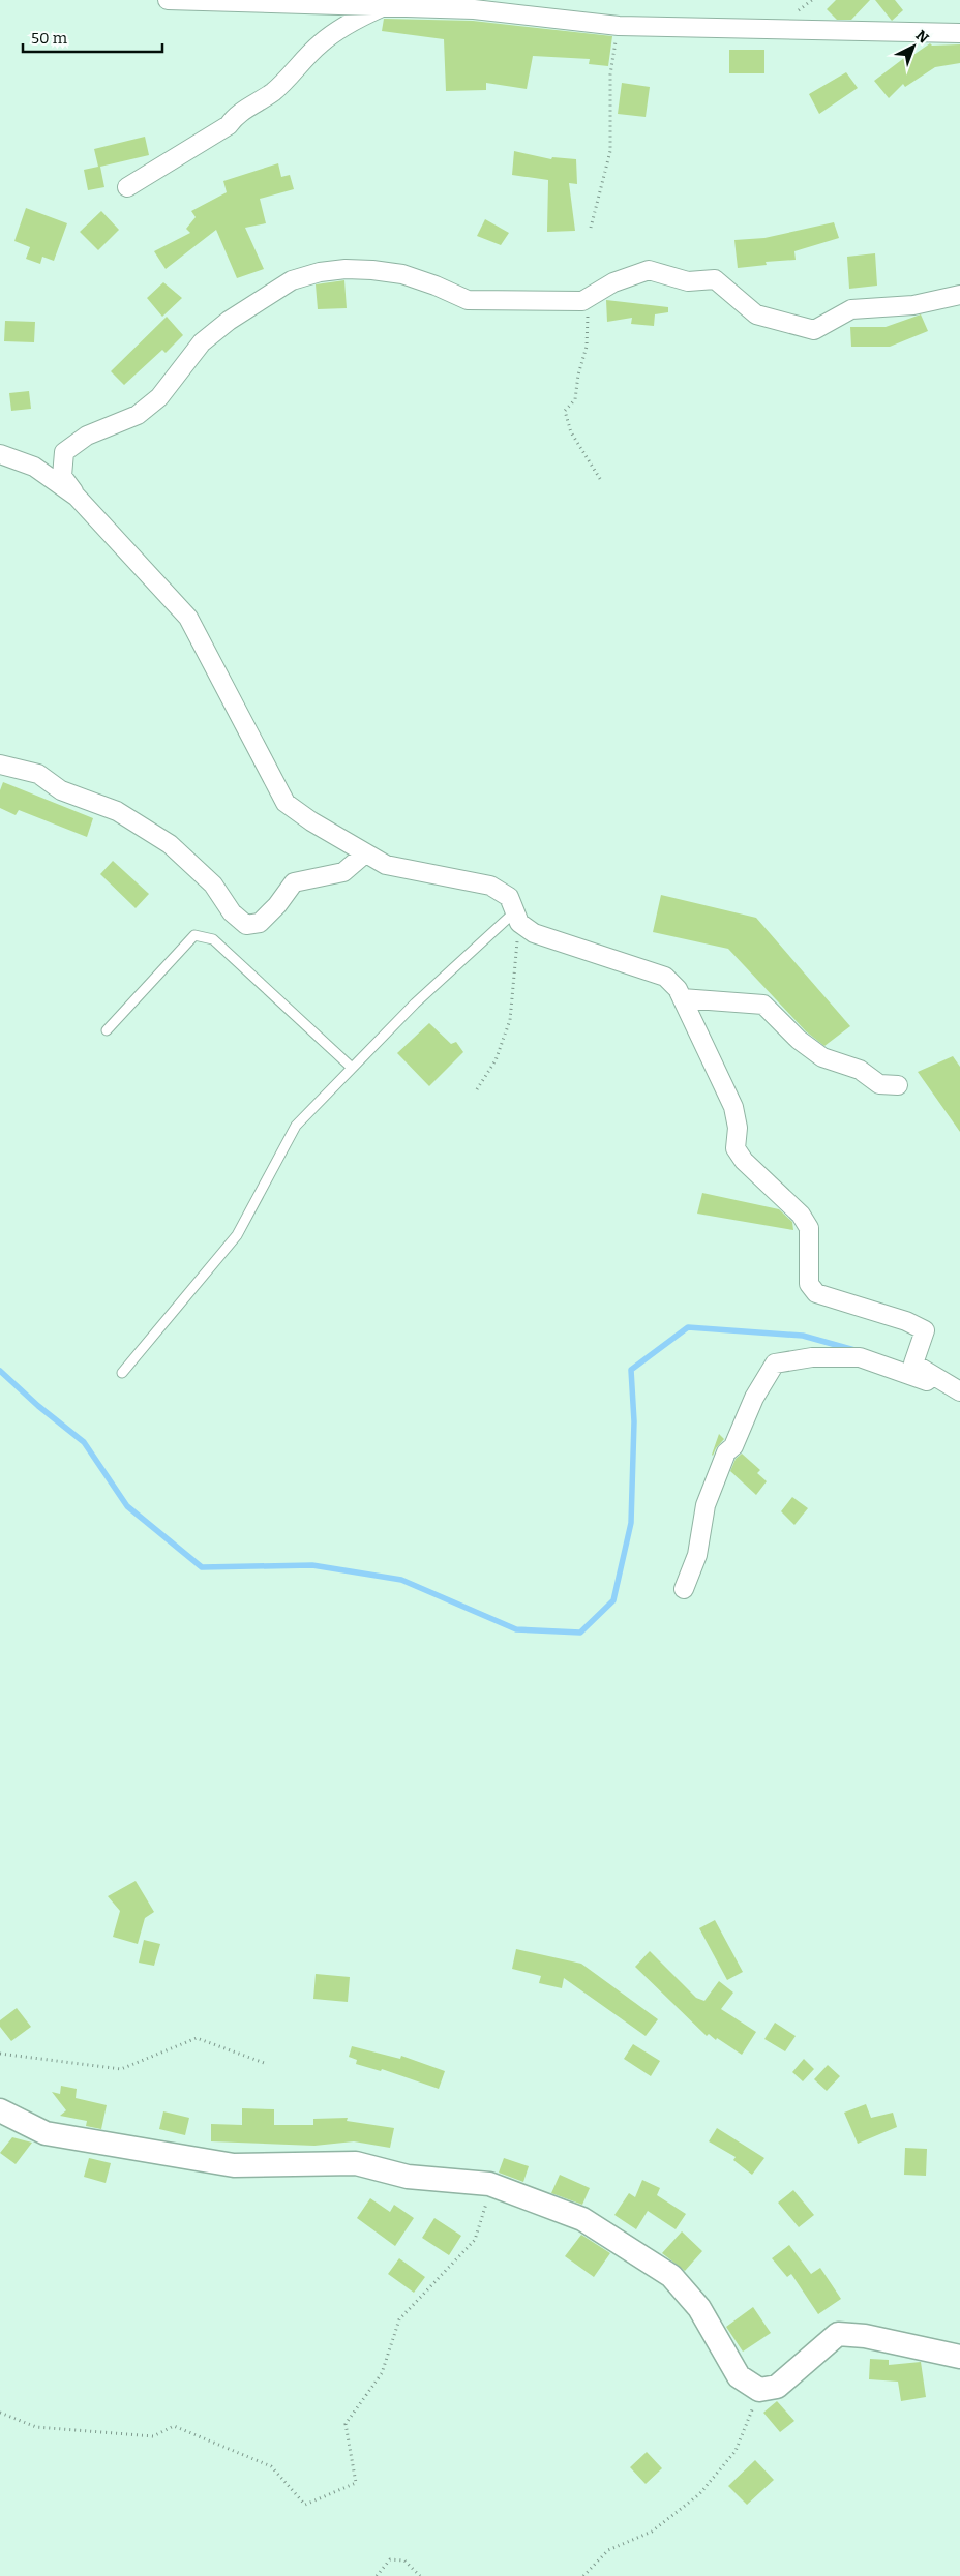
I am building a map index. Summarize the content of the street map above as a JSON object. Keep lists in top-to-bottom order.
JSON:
{
  "scale_bar": "50 m",
  "north": "top right"
}
